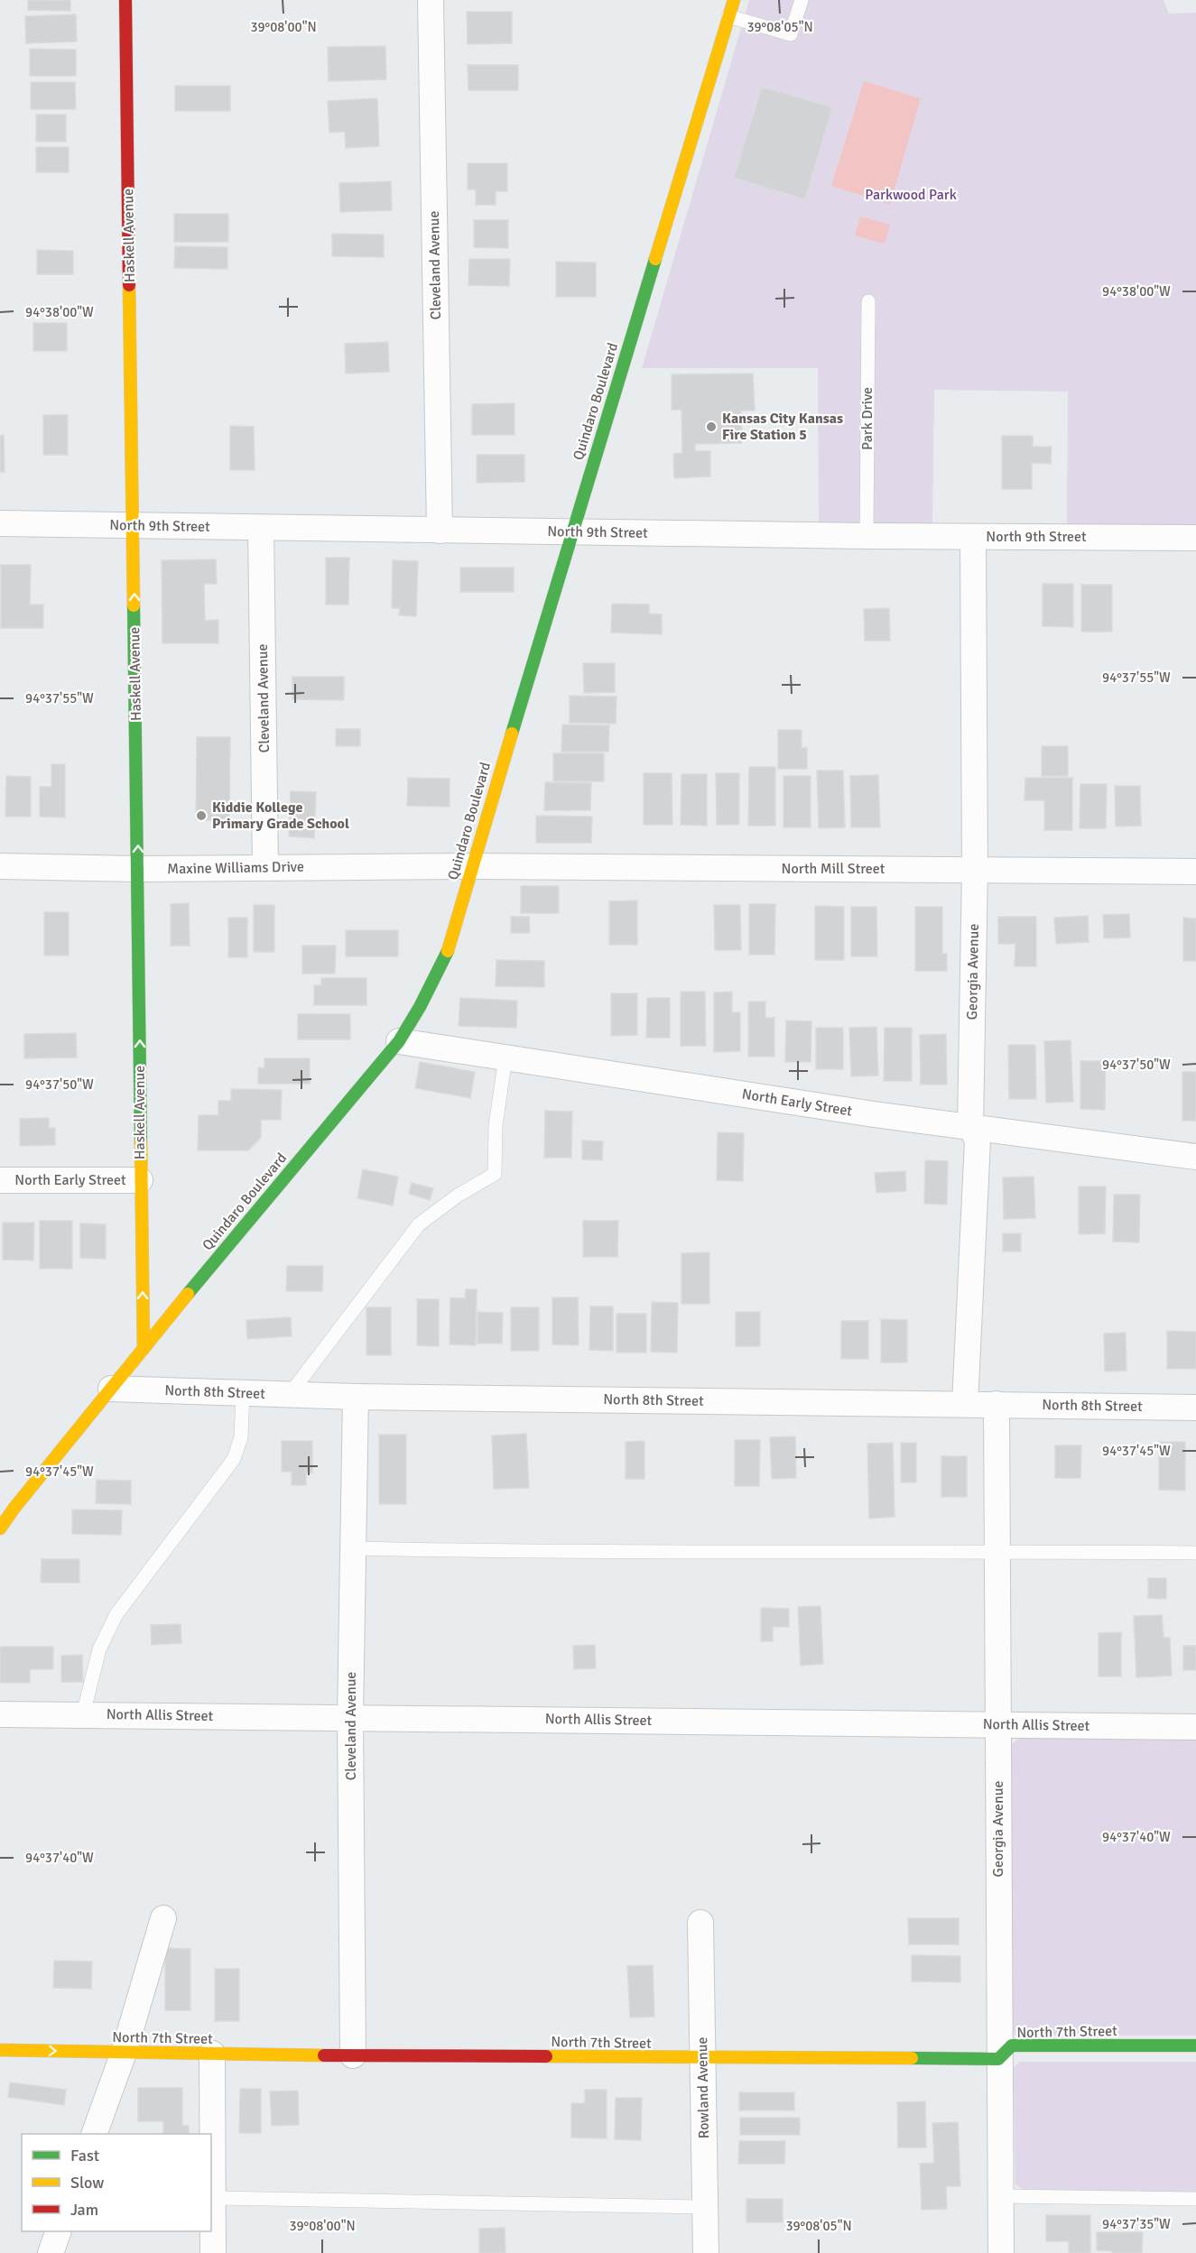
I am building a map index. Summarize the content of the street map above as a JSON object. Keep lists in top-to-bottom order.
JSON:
{
  "streets": {
    "street": [
      "Haskell Avenue",
      "Cleveland Avenue",
      "Quindaro Boulevard",
      "North 9th Street",
      "Maxine Williams Drive",
      "North Mill Street",
      "Georgia Avenue",
      "North Early Street",
      "North 8th Street",
      "North Allis Street",
      "North 7th Street",
      "Rowland Avenue"
    ],
    "lane": ["Park Drive"]
  },
  "crossings": [
    ["Haskell Avenue", "Quindaro Boulevard"],
    ["Haskell Avenue", "North 9th Street"],
    ["Haskell Avenue", "Maxine Williams Drive"],
    ["Haskell Avenue", "North Early Street"],
    ["Cleveland Avenue", "North 9th Street"],
    ["Cleveland Avenue", "Maxine Williams Drive"],
    ["Cleveland Avenue", "North 8th Street"],
    ["Cleveland Avenue", "North Allis Street"],
    ["Cleveland Avenue", "North 7th Street"],
    ["Quindaro Boulevard", "North 9th Street"],
    ["Quindaro Boulevard", "Maxine Williams Drive"],
    ["Quindaro Boulevard", "North Mill Street"],
    ["Quindaro Boulevard", "North Early Street"],
    ["Quindaro Boulevard", "North 8th Street"],
    ["Park Drive", "North 9th Street"],
    ["North 9th Street", "Georgia Avenue"],
    ["Maxine Williams Drive", "North Mill Street"],
    ["North Mill Street", "Georgia Avenue"],
    ["Georgia Avenue", "North Early Street"],
    ["Georgia Avenue", "North 8th Street"],
    ["Georgia Avenue", "North Allis Street"],
    ["Georgia Avenue", "North 7th Street"],
    ["North 7th Street", "Rowland Avenue"]
  ],
  "one_way": ["Haskell Avenue"],
  "parks": ["Parkwood Park"],
  "places": ["Kansas City Kansas Fire Station 5", "Kiddie Kollege Primary Grade School"],
  "legend": ["Fast", "Slow", "Jam"],
  "coordinates": [
    "39°08'00\"N",
    "39°08'05\"N",
    "94°38'00\"W",
    "94°37'55\"W",
    "94°37'50\"W",
    "94°37'45\"W",
    "94°37'40\"W",
    "94°37'35\"W"
  ]
}
